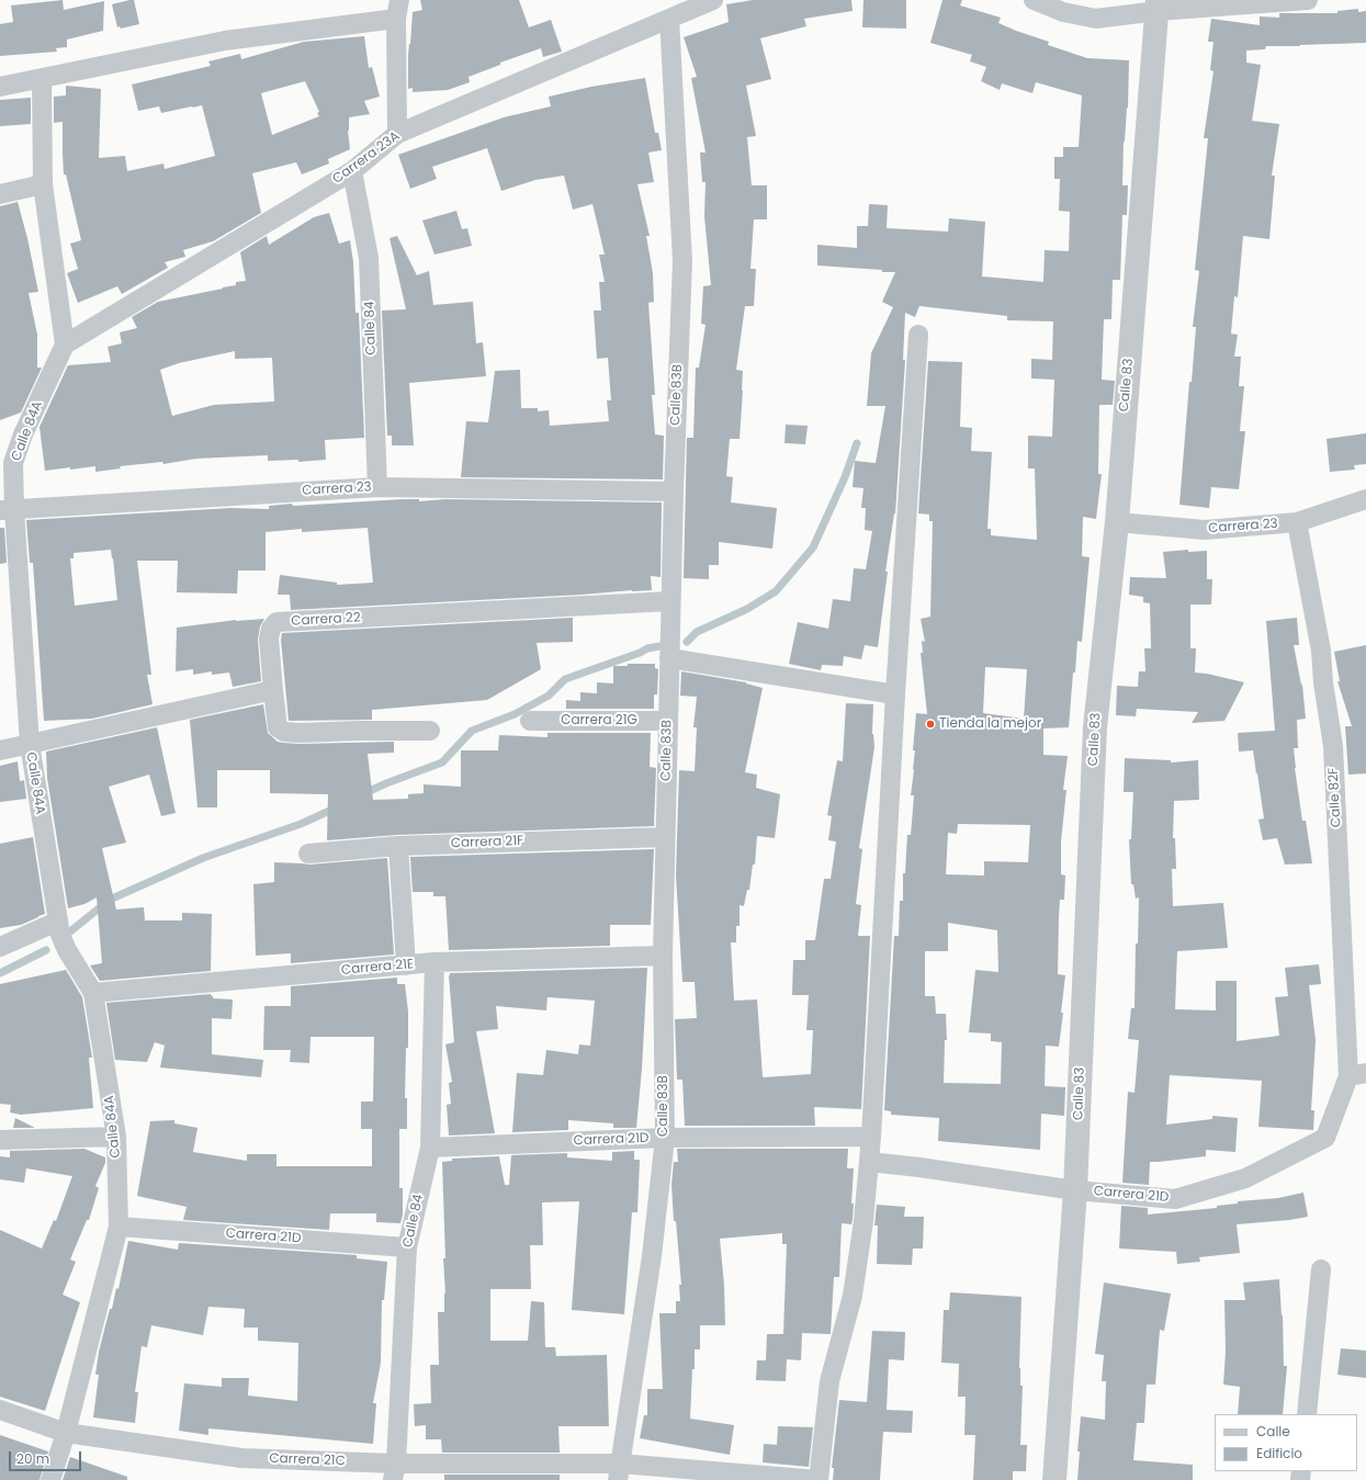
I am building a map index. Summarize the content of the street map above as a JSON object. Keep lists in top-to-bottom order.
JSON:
{
  "streets": {
    "street": [
      "Carrera 23A",
      "Calle 84",
      "Calle 83",
      "Calle 83B",
      "Calle 84A",
      "Carrera 23",
      "Carrera 22",
      "Carrera 21G",
      "Calle 82F",
      "Carrera 21F",
      "Carrera 21E",
      "Carrera 21D",
      "Carrera 21C"
    ]
  },
  "crossings": [
    ["Carrera 23A", "Calle 84"],
    ["Carrera 23A", "Calle 83B"],
    ["Carrera 23A", "Calle 84A"],
    ["Calle 84", "Carrera 23"],
    ["Calle 84", "Carrera 21E"],
    ["Calle 84", "Carrera 21D"],
    ["Calle 84", "Carrera 21C"],
    ["Calle 83", "Carrera 23"],
    ["Calle 83", "Carrera 21D"],
    ["Calle 83B", "Carrera 23"],
    ["Calle 83B", "Carrera 22"],
    ["Calle 83B", "Carrera 21G"],
    ["Calle 83B", "Carrera 21F"],
    ["Calle 83B", "Carrera 21E"],
    ["Calle 83B", "Carrera 21D"],
    ["Calle 83B", "Carrera 21C"],
    ["Calle 84A", "Carrera 23"],
    ["Calle 84A", "Carrera 21E"],
    ["Calle 84A", "Carrera 21D"],
    ["Calle 84A", "Carrera 21C"],
    ["Carrera 23", "Calle 82F"],
    ["Calle 82F", "Carrera 21D"]
  ],
  "places": ["Tienda la mejor"],
  "legend": ["Calle", "Edificio"],
  "scale_bar": "20 m"
}
